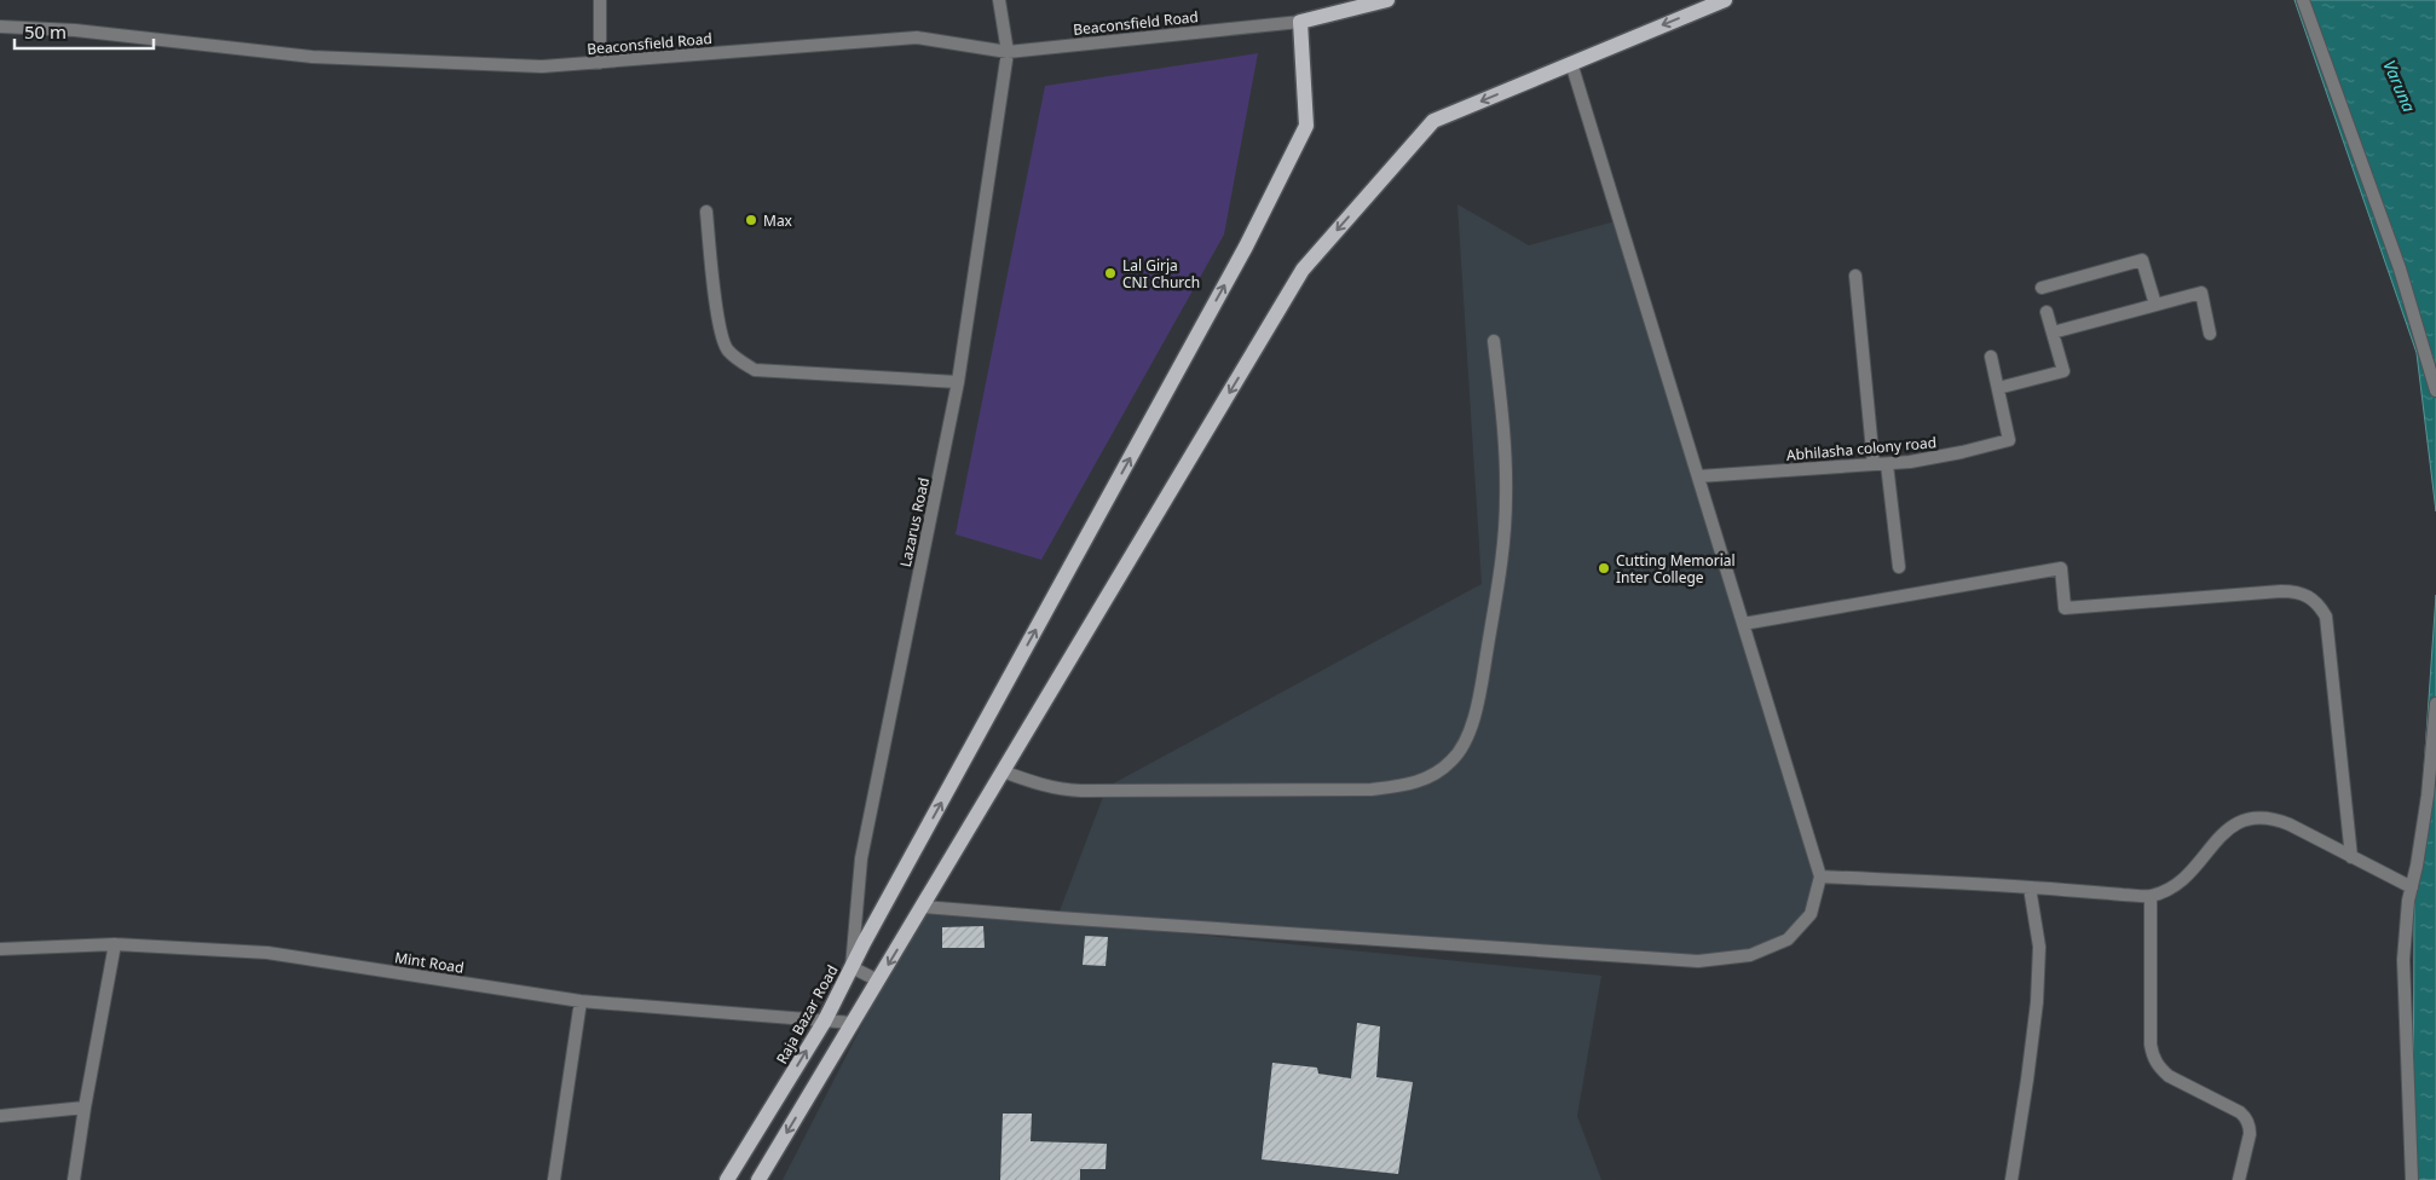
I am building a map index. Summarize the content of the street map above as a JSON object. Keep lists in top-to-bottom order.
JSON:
{
  "streets": {
    "main road": ["Raja Bazar Road"],
    "street": [
      "Beaconsfield Road",
      "Abhilasha colony road",
      "Lazarus Road",
      "Mint Road"
    ]
  },
  "crossings": [
    ["Beaconsfield Road", "Lazarus Road"],
    ["Beaconsfield Road", "Raja Bazar Road"],
    ["Lazarus Road", "Raja Bazar Road"],
    ["Mint Road", "Raja Bazar Road"]
  ],
  "water": ["Varuna"],
  "places": ["Max", "Lal Girja CNI Church", "Cutting Memorial Inter College"],
  "scale_bar": "50 m"
}
